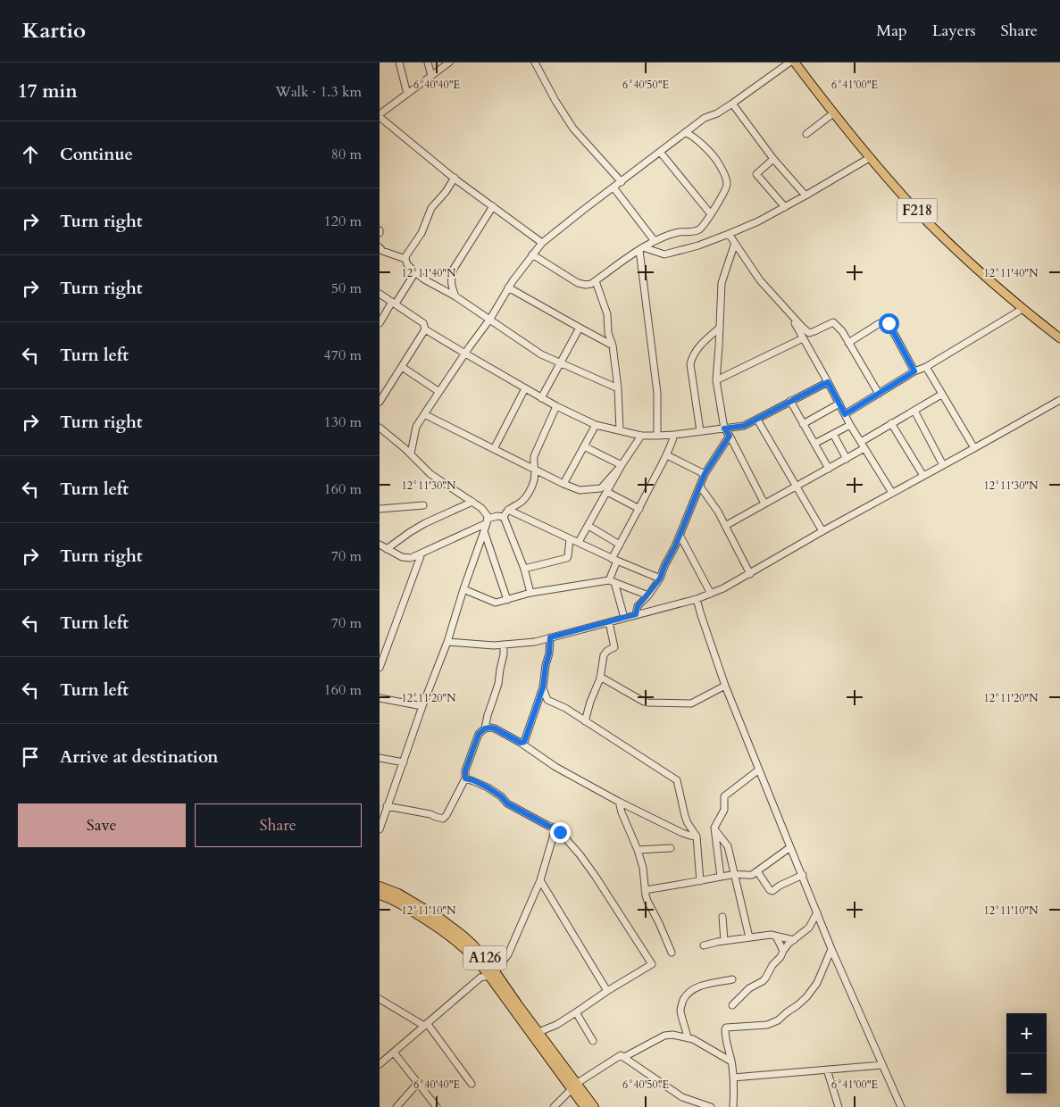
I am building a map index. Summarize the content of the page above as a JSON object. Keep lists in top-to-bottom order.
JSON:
{
  "streets": {
    "highway": ["A126"],
    "main road": ["F218"]
  },
  "page": {
    "header": "Kartio",
    "nav": ["Map", "Layers", "Share"],
    "heading": ["17 min", "Walk · 1.3 km"],
    "list": [
      ["Continue", "80 m"],
      ["Turn right", "120 m"],
      ["Turn right", "50 m"],
      ["Turn left", "470 m"],
      ["Turn right", "130 m"],
      ["Turn left", "160 m"],
      ["Turn right", "70 m"],
      ["Turn left", "70 m"],
      ["Turn left", "160 m"],
      "Arrive at destination"
    ],
    "buttons": ["Save", "Share"],
    "map_buttons": ["+", "−"]
  },
  "coordinates": [
    "6°40'40\"E",
    "6°40'50\"E",
    "6°41'00\"E",
    "12°11'40\"N",
    "12°11'30\"N",
    "12°11'20\"N",
    "12°11'10\"N"
  ]
}
